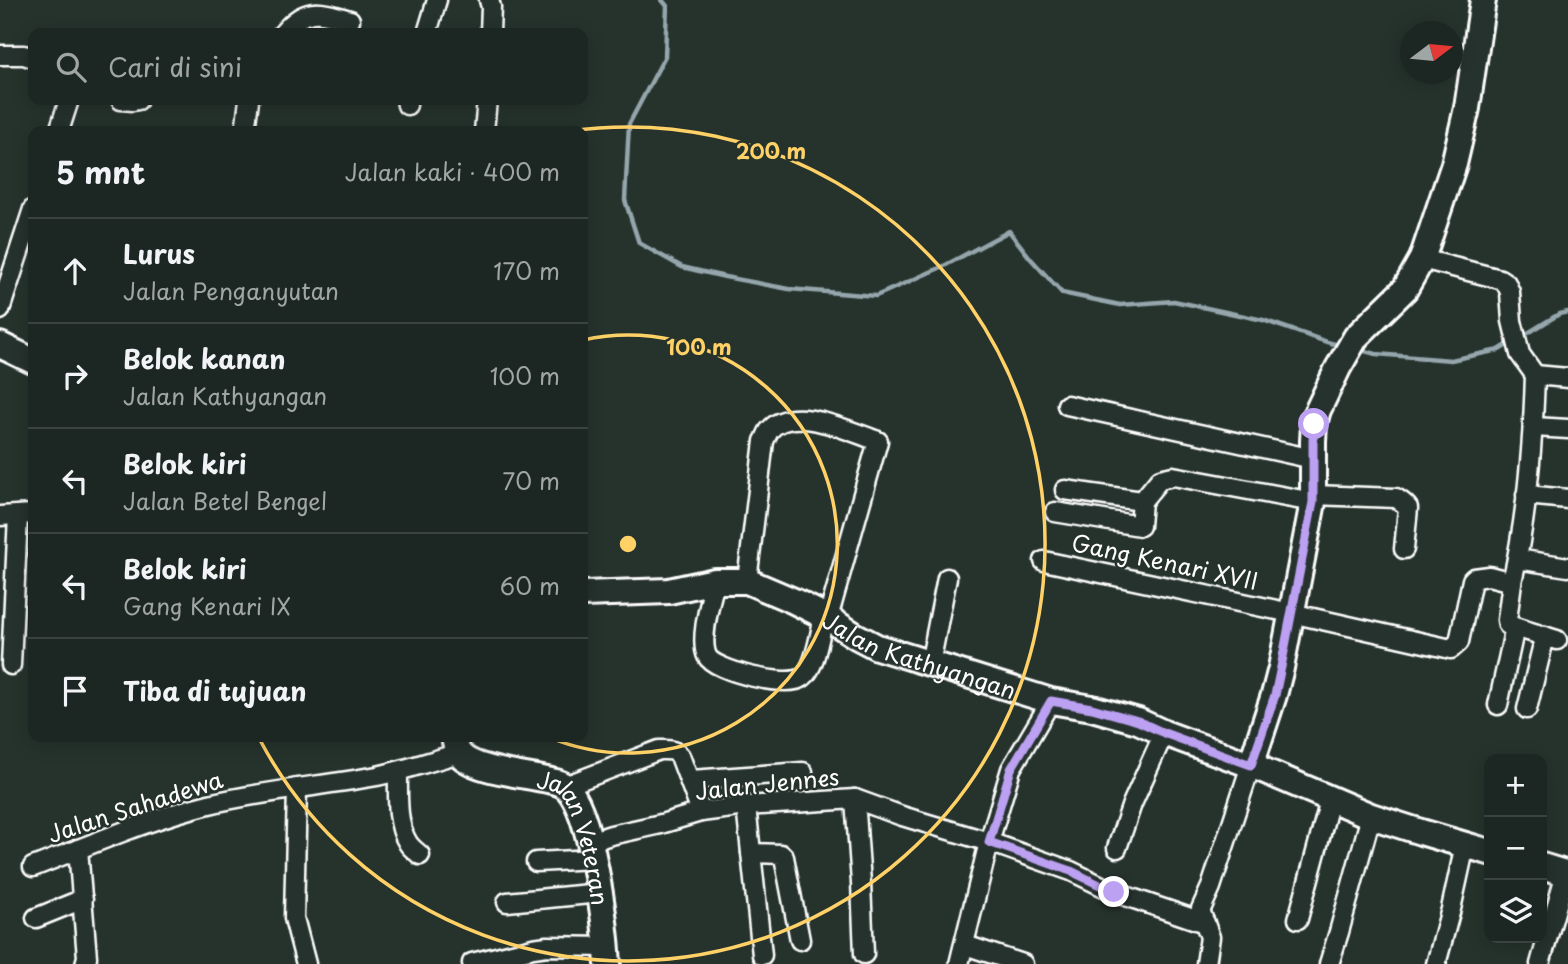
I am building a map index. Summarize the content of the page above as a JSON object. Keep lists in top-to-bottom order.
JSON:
{
  "streets": {
    "street": [
      "Gang Kenari XVII",
      "Jalan Kathyangan",
      "Jalan Jennes",
      "Jalan Sahadewa",
      "Jalan Veteran"
    ]
  },
  "crossings": [
    ["Jalan Jennes", "Jalan Veteran"],
    ["Jalan Sahadewa", "Jalan Veteran"]
  ],
  "north": "right",
  "page": {
    "search": "Cari di sini",
    "heading": ["5 mnt", "Jalan kaki · 400 m"],
    "list": [
      ["Lurus", "Jalan Penganyutan", "170 m"],
      ["Belok kanan", "Jalan Kathyangan", "100 m"],
      ["Belok kiri", "Jalan Betel Bengel", "70 m"],
      ["Belok kiri", "Gang Kenari IX", "60 m"],
      "Tiba di tujuan"
    ],
    "map_buttons": ["+", "−"]
  },
  "rings": ["200 m", "100 m"]
}
